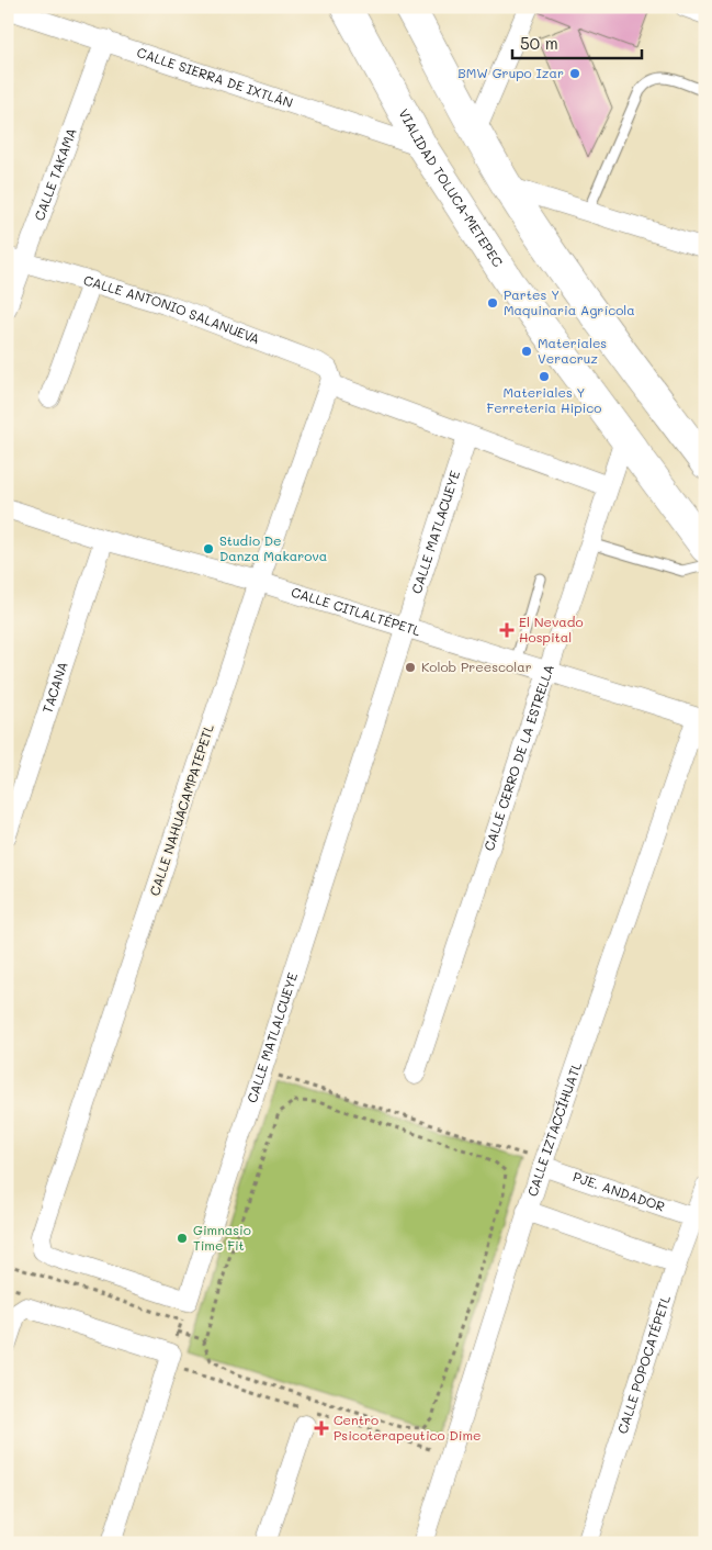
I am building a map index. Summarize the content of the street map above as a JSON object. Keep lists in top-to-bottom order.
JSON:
{
  "streets": {
    "highway": ["VIALIDAD TOLUCA-METEPEC"],
    "street": [
      "CALLE SIERRA DE IXTLÁN",
      "CALLE TAKAMA",
      "CALLE ANTONIO SALANUEVA",
      "CALLE MATLACUEYE",
      "CALLE CITLALTÉPETL",
      "TACANA",
      "CALLE CERRO DE LA ESTRELLA",
      "CALLE NAHUACAMPATEPETL",
      "CALLE MATLALCUEYE",
      "CALLE IZTACCÍHUATL",
      "PJE. ANDADOR",
      "CALLE POPOCATÉPETL"
    ]
  },
  "crossings": [
    ["CALLE SIERRA DE IXTLÁN", "CALLE TAKAMA"],
    ["CALLE SIERRA DE IXTLÁN", "VIALIDAD TOLUCA-METEPEC"],
    ["CALLE TAKAMA", "CALLE ANTONIO SALANUEVA"],
    ["VIALIDAD TOLUCA-METEPEC", "CALLE CERRO DE LA ESTRELLA"],
    ["CALLE ANTONIO SALANUEVA", "CALLE MATLACUEYE"],
    ["CALLE ANTONIO SALANUEVA", "CALLE CERRO DE LA ESTRELLA"],
    ["CALLE ANTONIO SALANUEVA", "CALLE NAHUACAMPATEPETL"],
    ["CALLE MATLACUEYE", "CALLE CITLALTÉPETL"],
    ["CALLE MATLACUEYE", "CALLE MATLALCUEYE"],
    ["CALLE CITLALTÉPETL", "TACANA"],
    ["CALLE CITLALTÉPETL", "CALLE CERRO DE LA ESTRELLA"],
    ["CALLE CITLALTÉPETL", "CALLE NAHUACAMPATEPETL"],
    ["CALLE CITLALTÉPETL", "CALLE MATLALCUEYE"],
    ["CALLE CITLALTÉPETL", "CALLE IZTACCÍHUATL"],
    ["CALLE NAHUACAMPATEPETL", "CALLE MATLALCUEYE"],
    ["CALLE IZTACCÍHUATL", "PJE. ANDADOR"],
    ["PJE. ANDADOR", "CALLE POPOCATÉPETL"]
  ],
  "places": {
    "other": [
      "BMW Grupo Izar",
      "Partes Y Maquinaria Agrícola",
      "Materiales Veracruz",
      "Materiales Y Ferreteria Hipico",
      "Studio De Danza Makarova",
      "Kolob Preescolar",
      "Gimnasio Time Fit"
    ],
    "health": ["El Nevado Hospital", "Centro Psicoterapeutico Dime"]
  },
  "scale_bar": "50 m"
}
